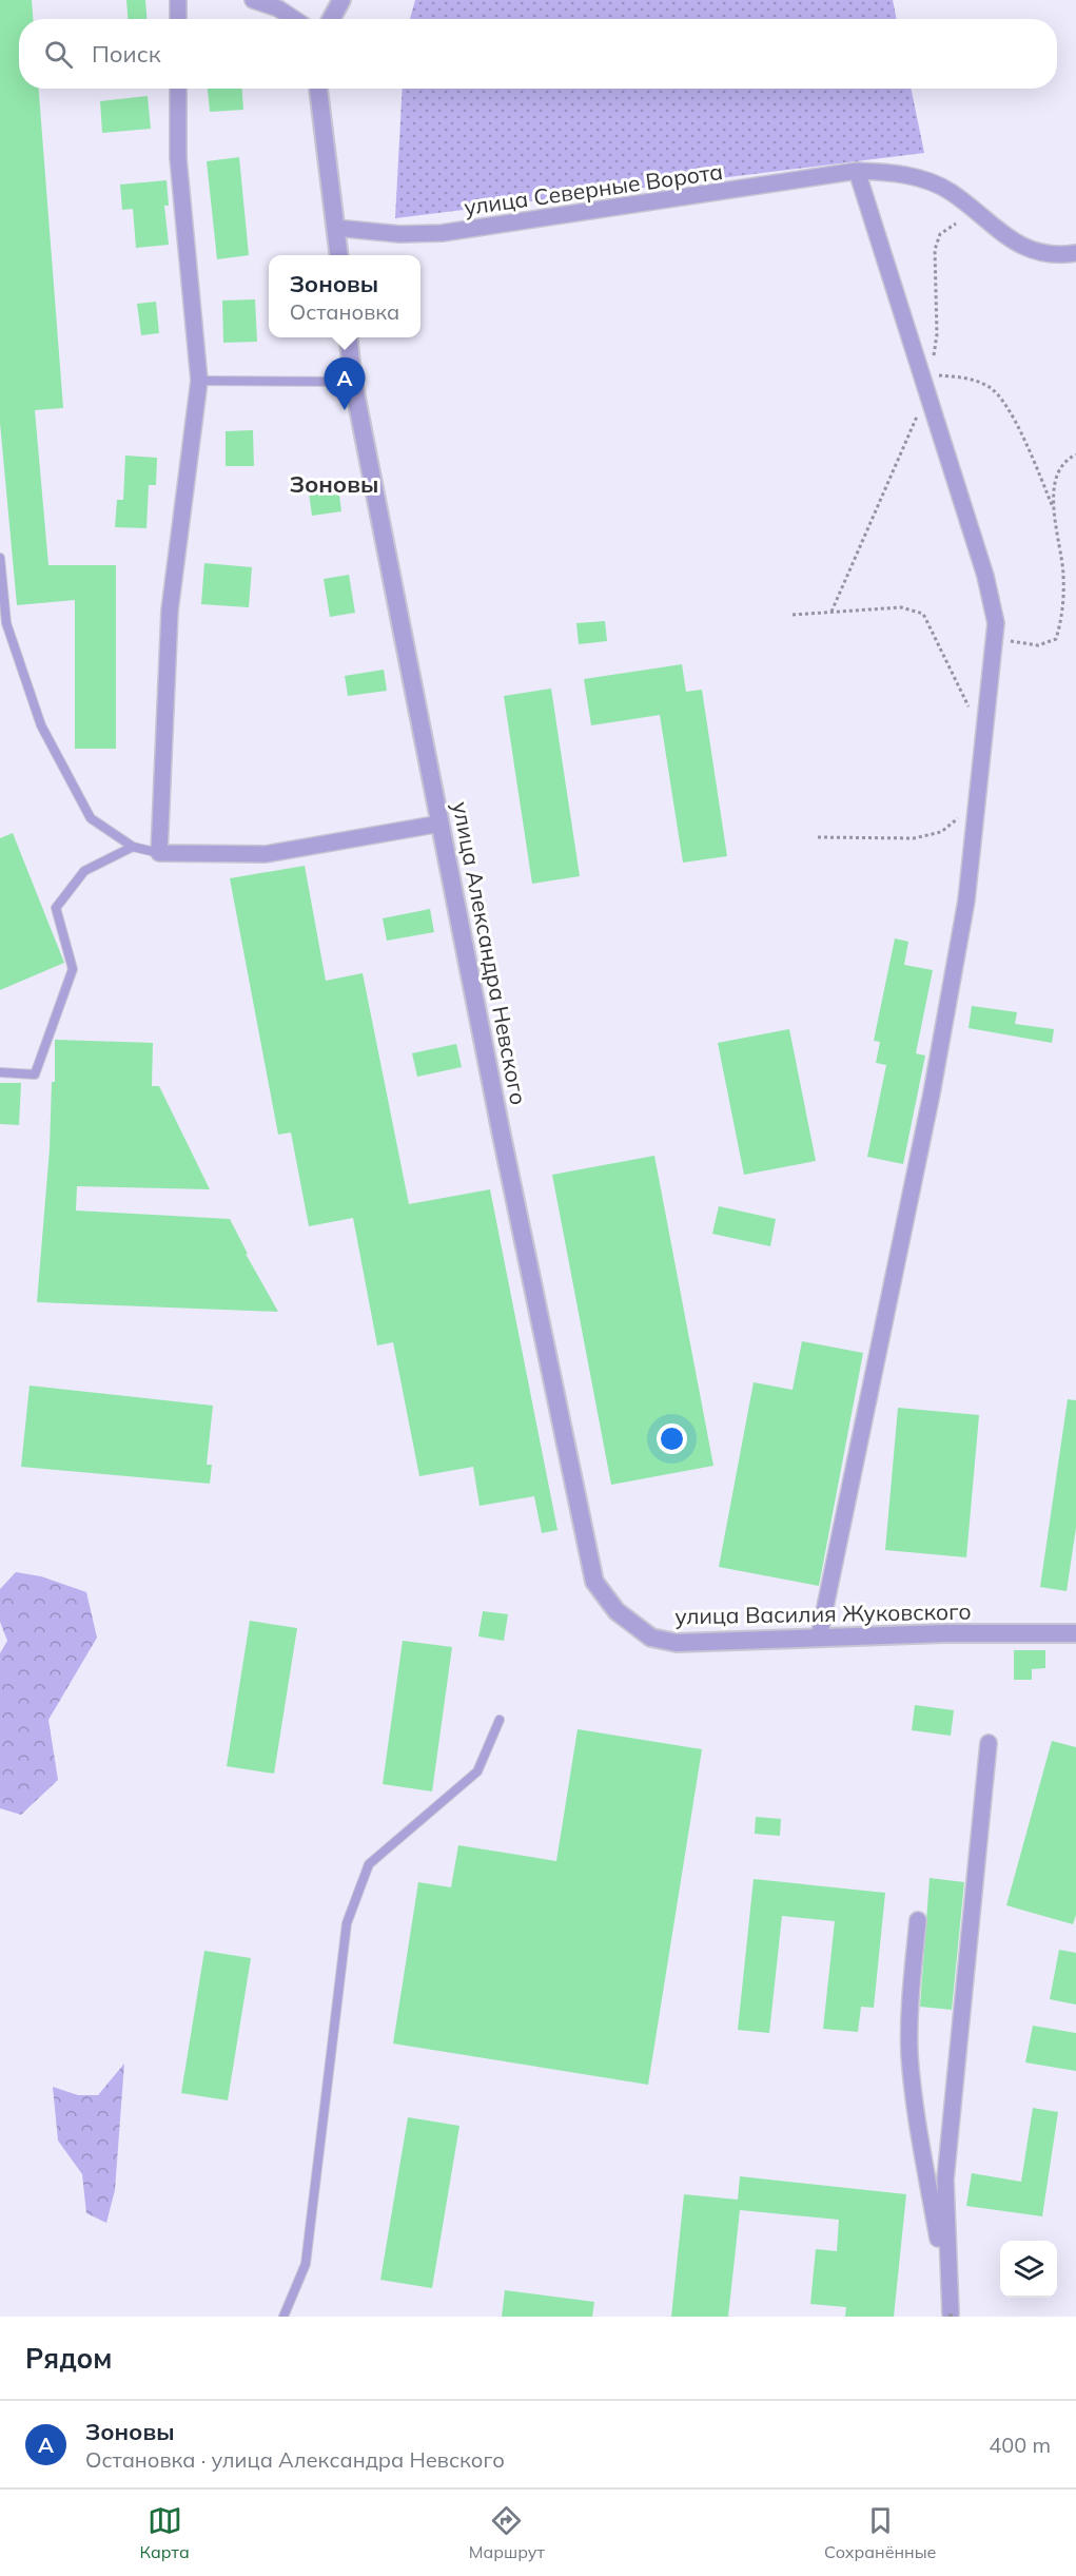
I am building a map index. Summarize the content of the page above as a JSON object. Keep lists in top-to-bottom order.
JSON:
{
  "streets": {
    "street": ["улица Северные Ворота", "улица Александра Невского", "улица Василия Жуковского"]
  },
  "crossings": [
    ["улица Александра Невского", "улица Василия Жуковского"]
  ],
  "districts": ["Зоновы"],
  "page": {
    "search": "Поиск",
    "popup": ["Зоновы", "Остановка"],
    "pins": "A",
    "heading": "Рядом",
    "list": [
      {
        "mark": "A",
        "name": "Зоновы",
        "note": "Остановка · улица Александра Невского",
        "value": "400 m"
      }
    ],
    "nav": ["Карта", "Маршрут", "Сохранённые"]
  }
}
